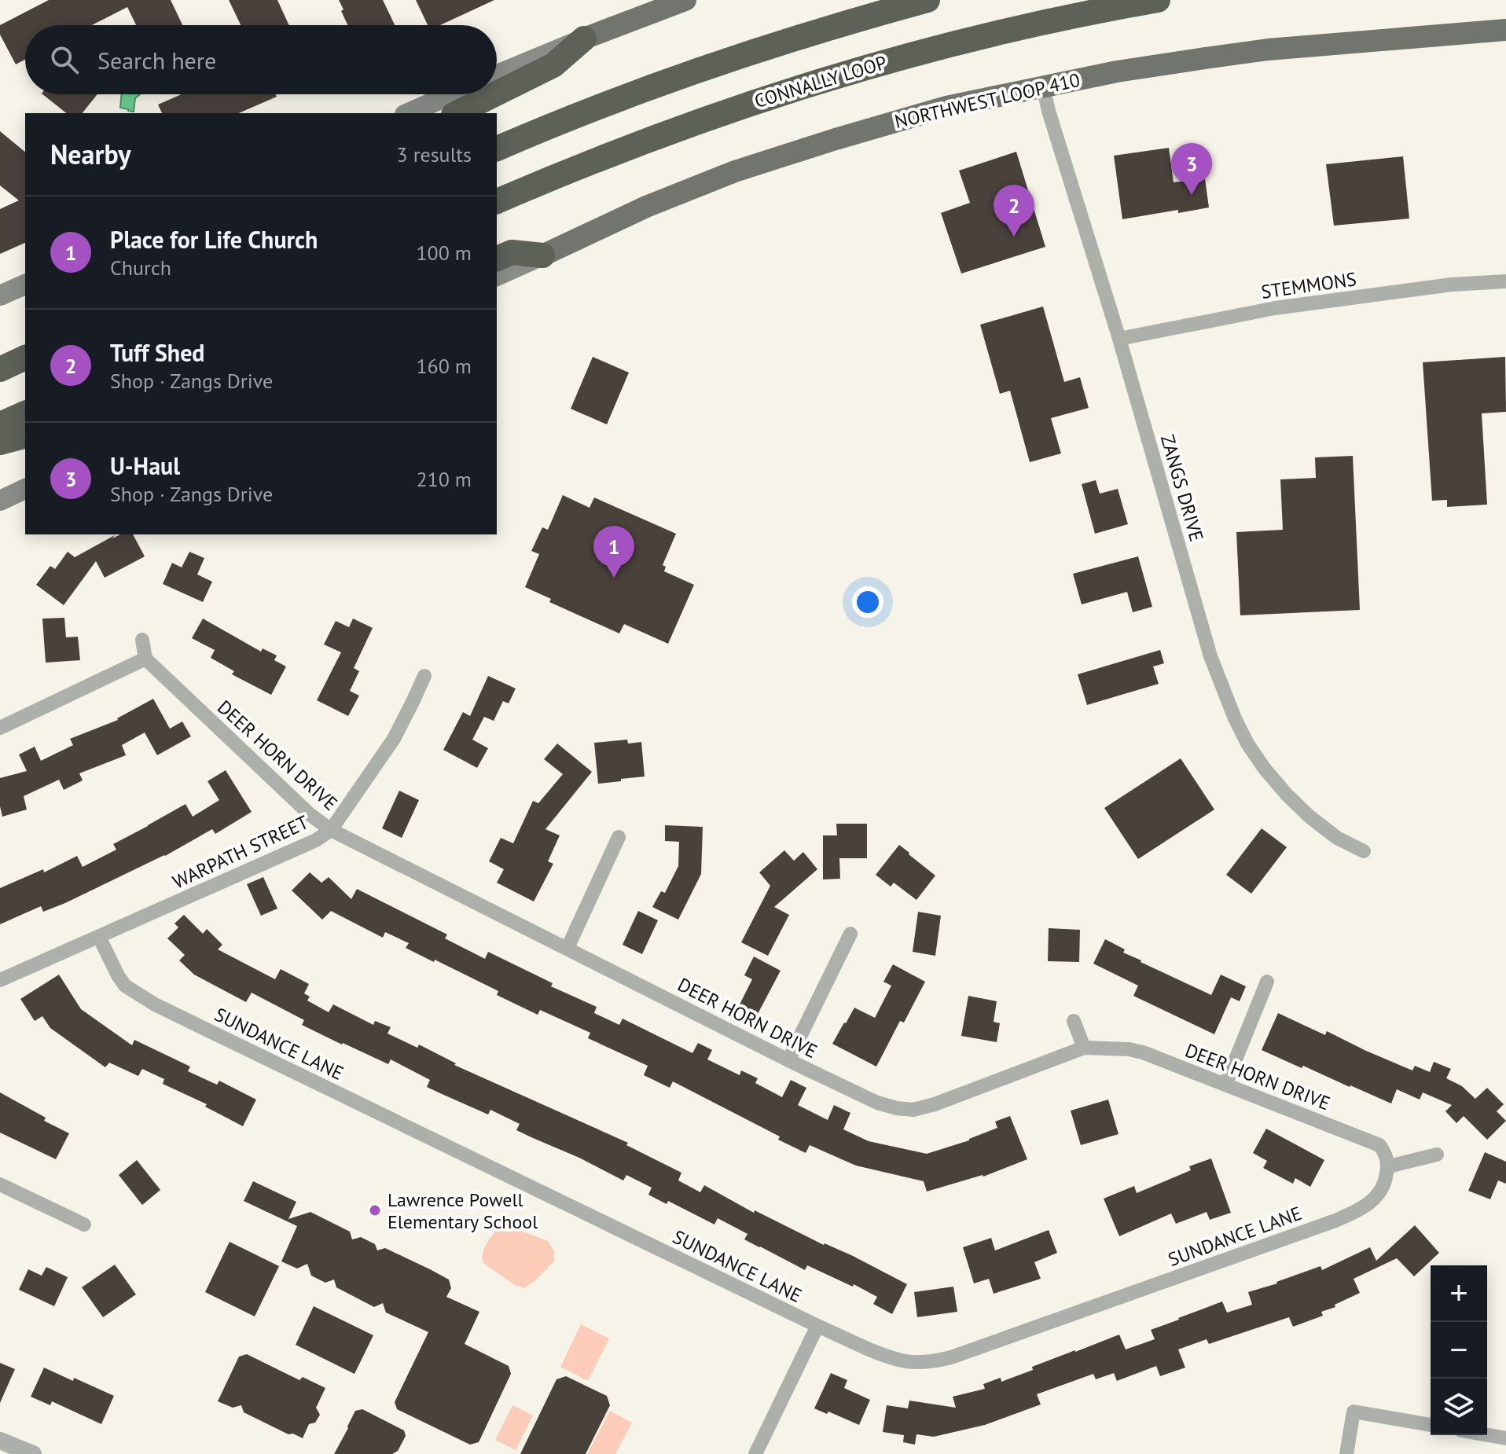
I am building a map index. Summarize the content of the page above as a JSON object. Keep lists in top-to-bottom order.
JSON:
{
  "streets": {
    "highway": ["CONNALLY LOOP"],
    "main road": ["NORTHWEST LOOP 410"],
    "street": [
      "STEMMONS",
      "ZANGS DRIVE",
      "DEER HORN DRIVE",
      "WARPATH STREET",
      "SUNDANCE LANE"
    ]
  },
  "crossings": [
    ["NORTHWEST LOOP 410", "ZANGS DRIVE"],
    ["STEMMONS", "ZANGS DRIVE"],
    ["DEER HORN DRIVE", "WARPATH STREET"],
    ["DEER HORN DRIVE", "SUNDANCE LANE"],
    ["WARPATH STREET", "SUNDANCE LANE"]
  ],
  "places": ["Lawrence Powell Elementary School"],
  "page": {
    "search": "Search here",
    "heading": ["Nearby", "3 results"],
    "pins": ["3", "2", "1"],
    "list": [
      {
        "mark": "1",
        "name": "Place for Life Church",
        "note": "Church",
        "value": "100 m"
      },
      {
        "mark": "2",
        "name": "Tuff Shed",
        "note": "Shop · Zangs Drive",
        "value": "160 m"
      },
      {
        "mark": "3",
        "name": "U-Haul",
        "note": "Shop · Zangs Drive",
        "value": "210 m"
      }
    ],
    "map_buttons": ["+", "−"]
  }
}
